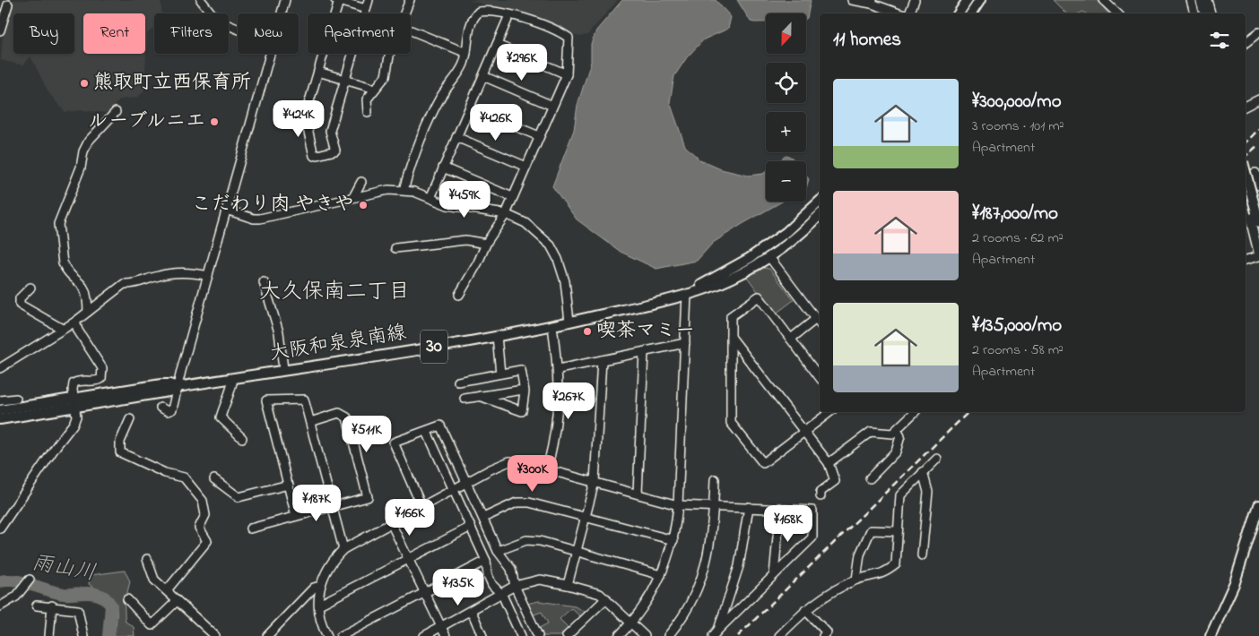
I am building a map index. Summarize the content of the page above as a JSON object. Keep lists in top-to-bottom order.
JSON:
{
  "streets": {
    "main road": ["大阪和泉泉南線", "30"]
  },
  "districts": ["大久保南二丁目"],
  "water": ["雨山川"],
  "places": [
    "熊取町立西保育所",
    "ルーブルニエ",
    "こだわり肉 やきや",
    "喫茶マミー"
  ],
  "north": "bottom",
  "page": {
    "map_buttons": ["+", "−"],
    "chip": [
      "Buy",
      "Rent",
      "Filters",
      "New",
      "Apartment"
    ],
    "heading": "11 homes",
    "price": [
      "¥296K",
      "¥424K",
      "¥426K",
      "¥459K",
      "¥267K",
      "¥511K",
      "¥300K",
      "¥187K",
      "¥166K",
      "¥168K",
      "¥135K"
    ],
    "list": [
      {
        "name": "¥300,000/mo",
        "note": "3 rooms · 101 m² · Apartment"
      },
      {
        "name": "¥187,000/mo",
        "note": "2 rooms · 62 m² · Apartment"
      },
      {
        "name": "¥135,000/mo",
        "note": "2 rooms · 58 m² · Apartment"
      }
    ]
  }
}
